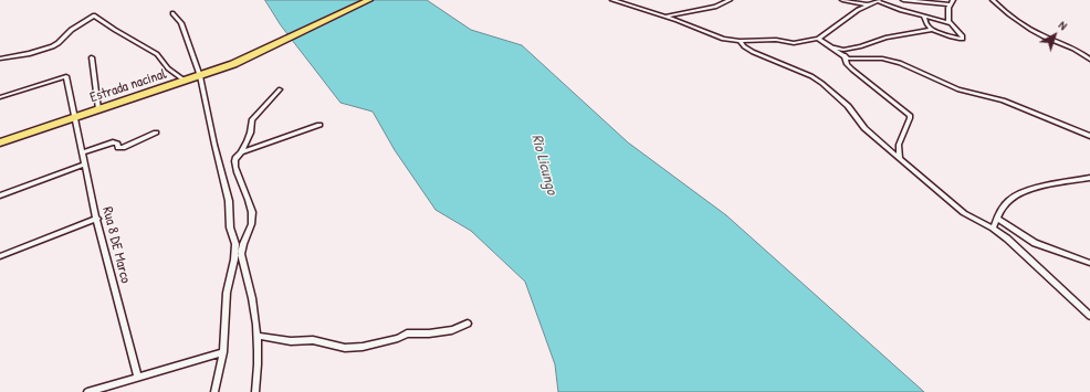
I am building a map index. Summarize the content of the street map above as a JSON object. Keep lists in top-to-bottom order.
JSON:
{
  "streets": {
    "highway": ["Estrada nacinal"],
    "street": ["Rua 8 DE Marco"]
  },
  "crossings": [
    ["Estrada nacinal", "Rua 8 DE Marco"]
  ],
  "water": ["Rio Licungo"],
  "north": "top right"
}
